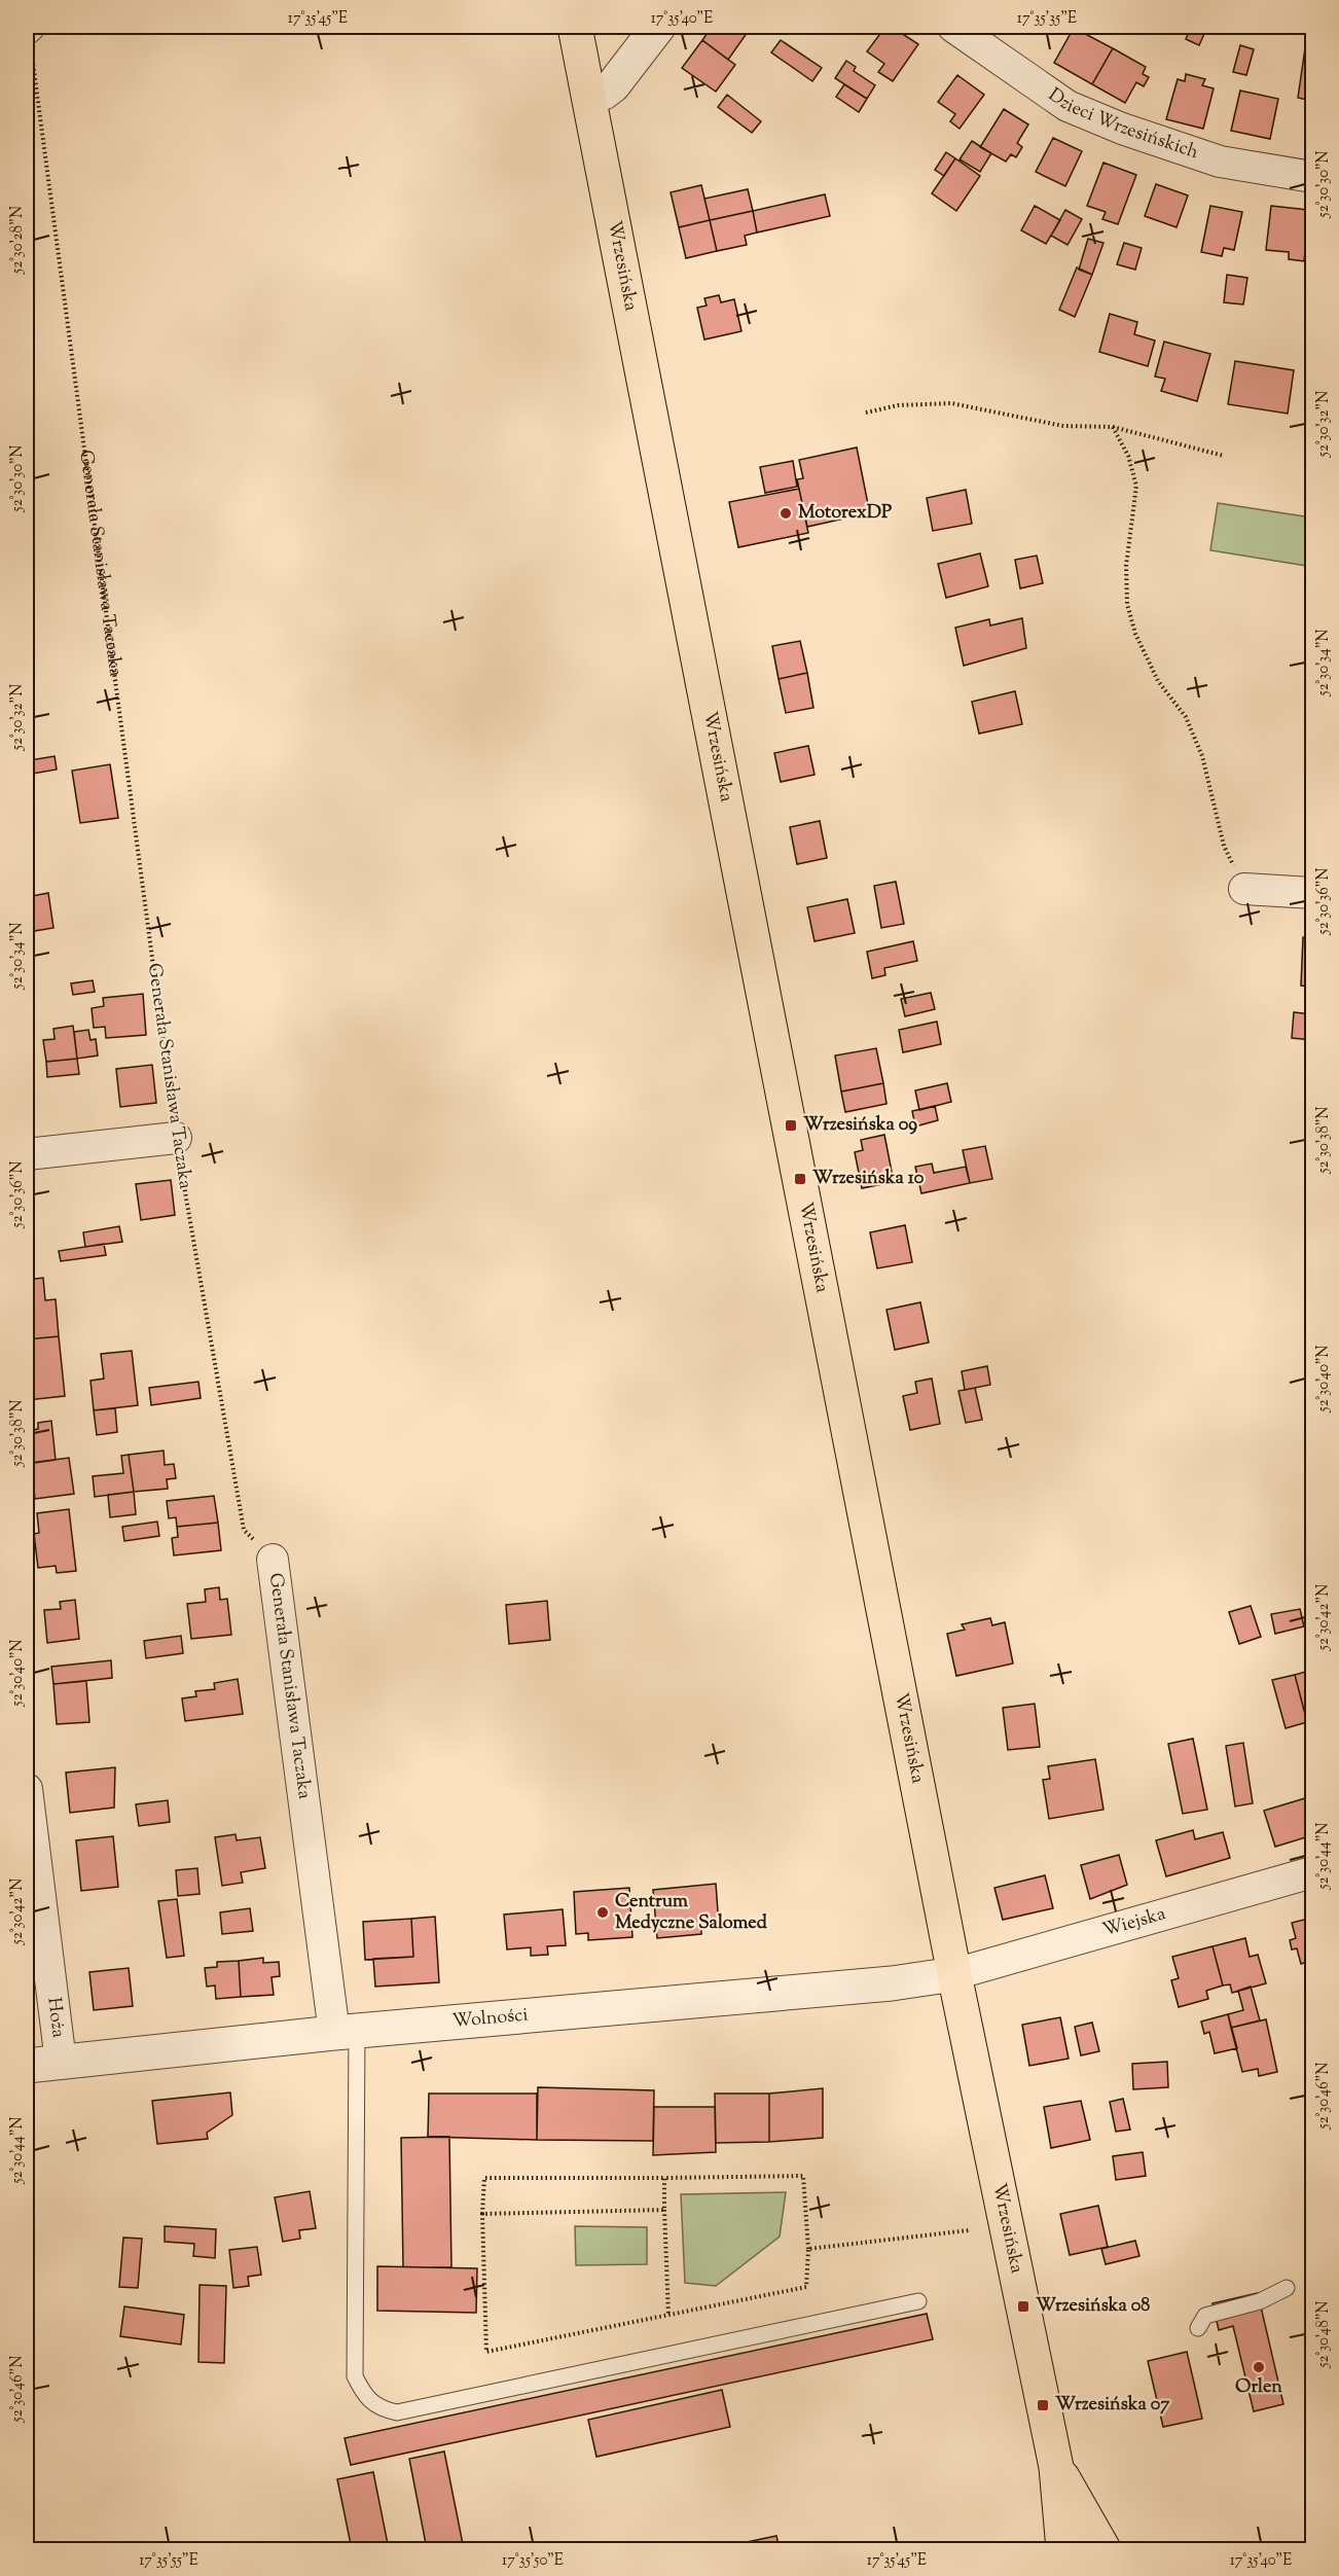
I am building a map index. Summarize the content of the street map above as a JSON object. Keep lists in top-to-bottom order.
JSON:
{
  "streets": {
    "main road": ["Wrzesińska"],
    "street": [
      "Dzieci Wrzesińskich",
      "Generała Stanisława Taczaka",
      "Wiejska",
      "Hoża",
      "Wolności"
    ]
  },
  "crossings": [
    ["Wrzesińska", "Wiejska"],
    ["Wrzesińska", "Wolności"],
    ["Generała Stanisława Taczaka", "Wolności"],
    ["Wiejska", "Wolności"],
    ["Hoża", "Wolności"]
  ],
  "places": {
    "other": ["MotorexDP", "Centrum Medyczne Salomed", "Orlen"],
    "transit": [
      "Wrzesińska 09",
      "Wrzesińska 10",
      "Wrzesińska 08",
      "Wrzesińska 07"
    ]
  },
  "coordinates": [
    "17°35'45\"E",
    "17°35'40\"E",
    "17°35'35\"E",
    "52°30'30\"N",
    "52°30'28\"N",
    "52°30'32\"N",
    "52°30'34\"N",
    "52°30'36\"N",
    "52°30'38\"N",
    "52°30'40\"N",
    "52°30'42\"N",
    "52°30'44\"N",
    "52°30'46\"N",
    "52°30'48\"N",
    "17°35'55\"E",
    "17°35'50\"E"
  ]
}
